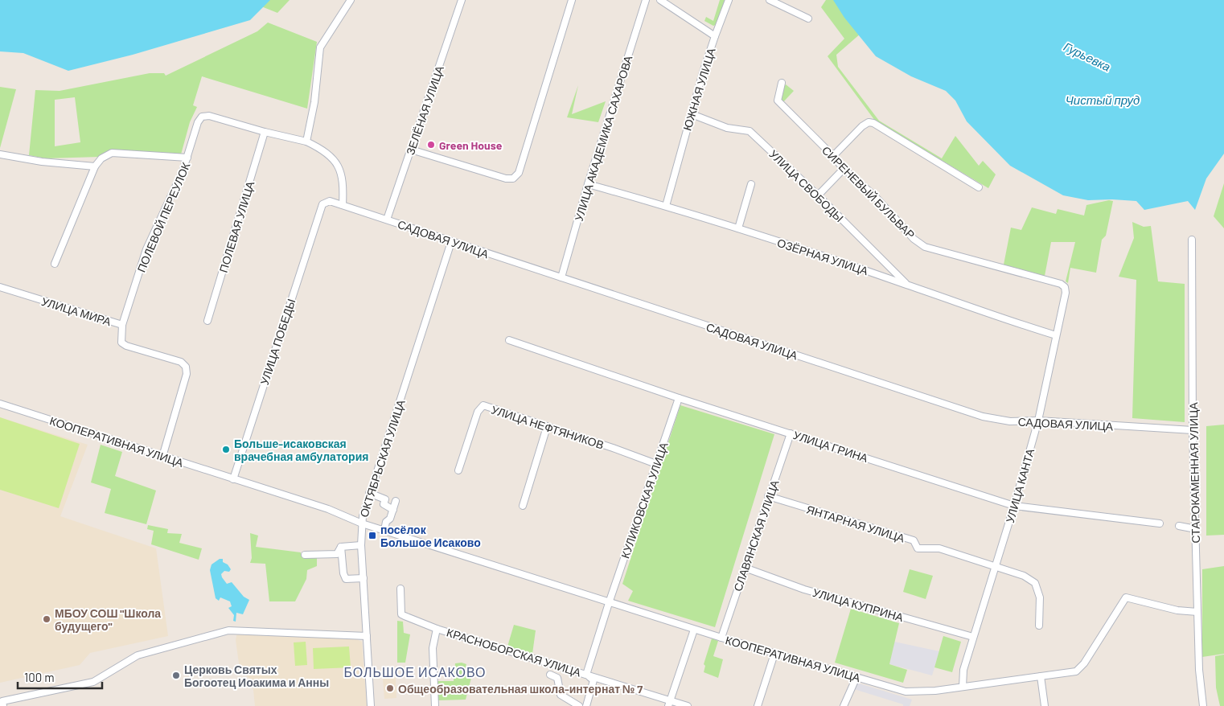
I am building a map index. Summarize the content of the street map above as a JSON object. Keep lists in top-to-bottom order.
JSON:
{
  "streets": {
    "street": [
      "ЮЖНАЯ УЛИЦА",
      "ЗЕЛЁНАЯ УЛИЦА",
      "УЛИЦА АКАДЕМИКА САХАРОВА",
      "УЛИЦА СВОБОДЫ",
      "СИРЕНЕВЫЙ БУЛЬВАР",
      "ПОЛЕВОЙ ПЕРЕУЛОК",
      "ПОЛЕВАЯ УЛИЦА",
      "САДОВАЯ УЛИЦА",
      "ОЗЁРНАЯ УЛИЦА",
      "УЛИЦА МИРА",
      "УЛИЦА ПОБЕДЫ",
      "УЛИЦА НЕФТЯНИКОВ",
      "КООПЕРАТИВНАЯ УЛИЦА",
      "УЛИЦА ГРИНА",
      "ОКТЯБРЬСКАЯ УЛИЦА",
      "СТАРОКАМЕННАЯ УЛИЦА",
      "УЛИЦА КАНТА",
      "КУЛИКОВСКАЯ УЛИЦА",
      "ЯНТАРНАЯ УЛИЦА",
      "СЛАВЯНСКАЯ УЛИЦА",
      "УЛИЦА КУПРИНА",
      "КРАСНОБОРСКАЯ УЛИЦА"
    ]
  },
  "crossings": [
    ["ЮЖНАЯ УЛИЦА", "УЛИЦА СВОБОДЫ"],
    ["ЮЖНАЯ УЛИЦА", "ОЗЁРНАЯ УЛИЦА"],
    ["ЗЕЛЁНАЯ УЛИЦА", "САДОВАЯ УЛИЦА"],
    ["УЛИЦА АКАДЕМИКА САХАРОВА", "САДОВАЯ УЛИЦА"],
    ["УЛИЦА АКАДЕМИКА САХАРОВА", "ОЗЁРНАЯ УЛИЦА"],
    ["УЛИЦА СВОБОДЫ", "ОЗЁРНАЯ УЛИЦА"],
    ["СИРЕНЕВЫЙ БУЛЬВАР", "УЛИЦА КАНТА"],
    ["ПОЛЕВОЙ ПЕРЕУЛОК", "ПОЛЕВАЯ УЛИЦА"],
    ["ПОЛЕВОЙ ПЕРЕУЛОК", "УЛИЦА МИРА"],
    ["САДОВАЯ УЛИЦА", "УЛИЦА ПОБЕДЫ"],
    ["САДОВАЯ УЛИЦА", "ОКТЯБРЬСКАЯ УЛИЦА"],
    ["САДОВАЯ УЛИЦА", "СТАРОКАМЕННАЯ УЛИЦА"],
    ["САДОВАЯ УЛИЦА", "УЛИЦА КАНТА"],
    ["ОЗЁРНАЯ УЛИЦА", "УЛИЦА КАНТА"],
    ["УЛИЦА МИРА", "КООПЕРАТИВНАЯ УЛИЦА"],
    ["УЛИЦА ПОБЕДЫ", "КООПЕРАТИВНАЯ УЛИЦА"],
    ["УЛИЦА НЕФТЯНИКОВ", "КУЛИКОВСКАЯ УЛИЦА"],
    ["КООПЕРАТИВНАЯ УЛИЦА", "ОКТЯБРЬСКАЯ УЛИЦА"],
    ["КООПЕРАТИВНАЯ УЛИЦА", "СТАРОКАМЕННАЯ УЛИЦА"],
    ["КООПЕРАТИВНАЯ УЛИЦА", "УЛИЦА КАНТА"],
    ["КООПЕРАТИВНАЯ УЛИЦА", "КУЛИКОВСКАЯ УЛИЦА"],
    ["КООПЕРАТИВНАЯ УЛИЦА", "СЛАВЯНСКАЯ УЛИЦА"],
    ["УЛИЦА ГРИНА", "УЛИЦА КАНТА"],
    ["УЛИЦА ГРИНА", "КУЛИКОВСКАЯ УЛИЦА"],
    ["УЛИЦА ГРИНА", "СЛАВЯНСКАЯ УЛИЦА"],
    ["УЛИЦА КАНТА", "ЯНТАРНАЯ УЛИЦА"],
    ["УЛИЦА КАНТА", "УЛИЦА КУПРИНА"],
    ["КУЛИКОВСКАЯ УЛИЦА", "КРАСНОБОРСКАЯ УЛИЦА"],
    ["ЯНТАРНАЯ УЛИЦА", "СЛАВЯНСКАЯ УЛИЦА"],
    ["СЛАВЯНСКАЯ УЛИЦА", "УЛИЦА КУПРИНА"]
  ],
  "districts": ["БОЛЬШОЕ ИСАКОВО"],
  "water": ["Гурьевка", "Чистый пруд"],
  "places": {
    "other": [
      "Green House",
      "Больше-исаковская врачебная амбулатория",
      "МБОУ СОШ \"Школа будущего\"",
      "Церковь Святых Богоотец Иоакима и Анны",
      "Общеобразовательная школа-интернат № 7"
    ],
    "transit": ["посёлок Большое Исаково"]
  },
  "scale_bar": "100 m"
}
